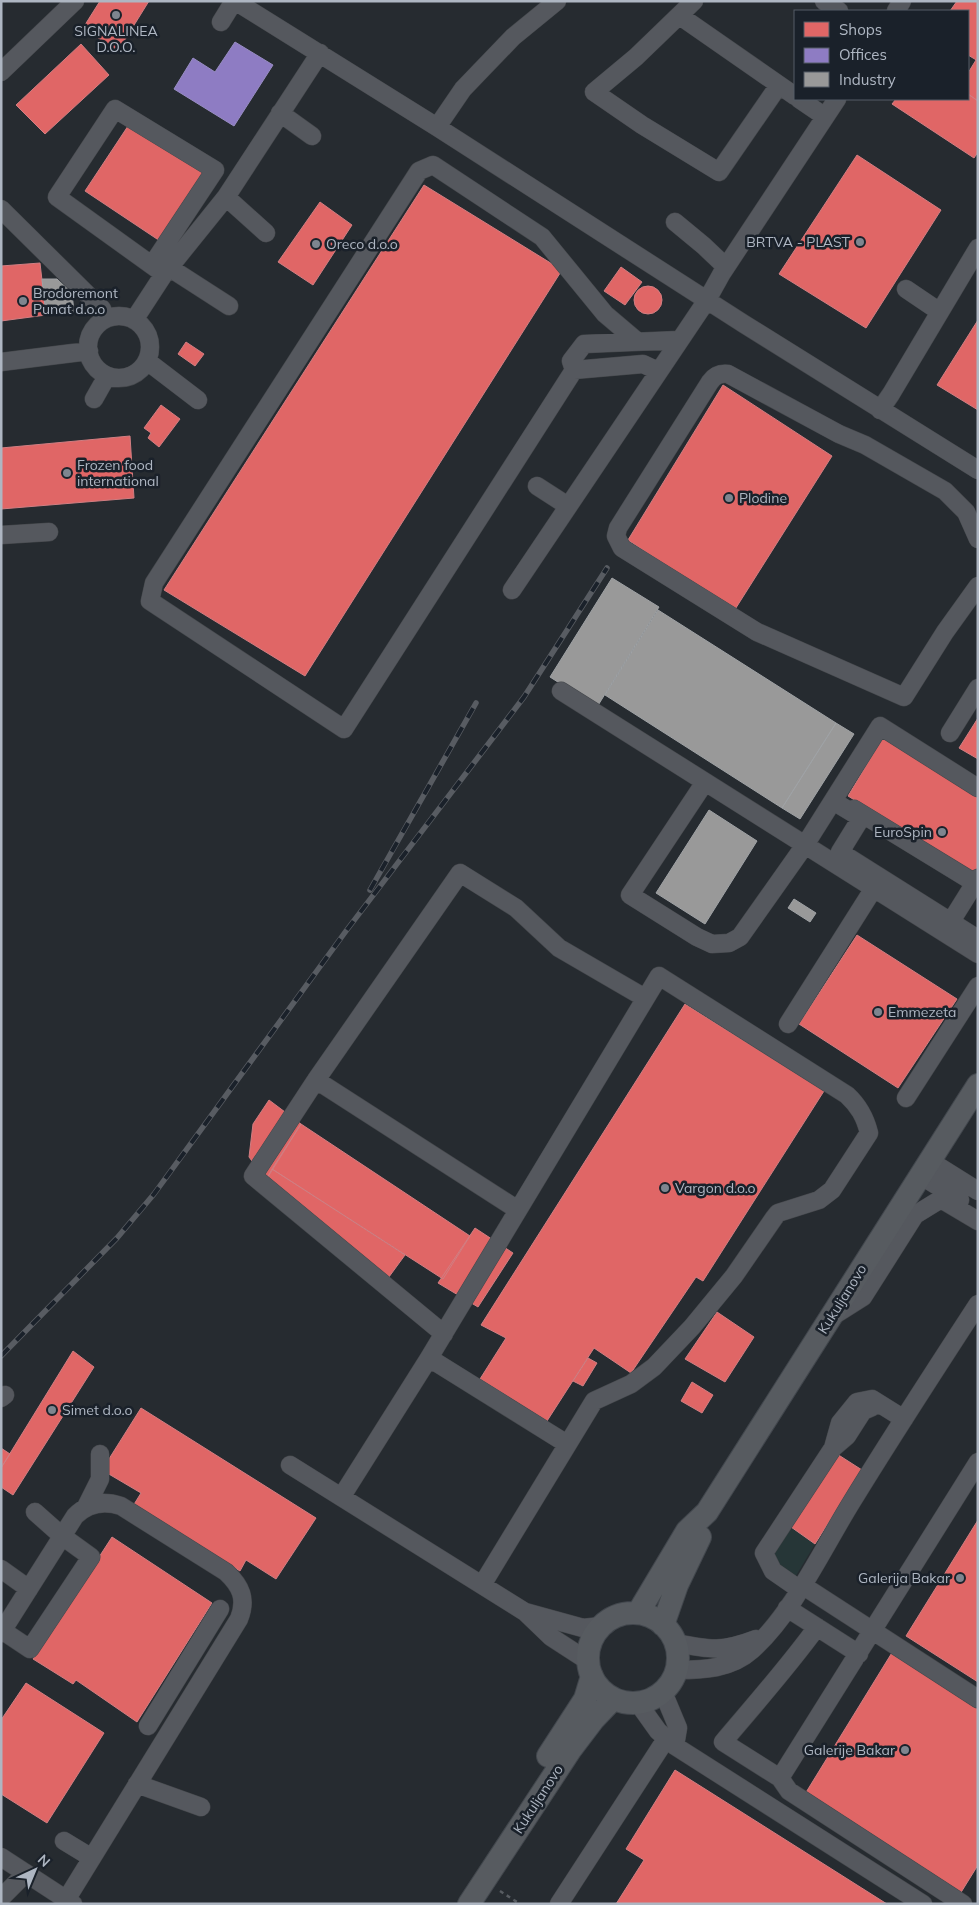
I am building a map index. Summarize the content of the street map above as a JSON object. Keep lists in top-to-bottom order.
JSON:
{
  "streets": {
    "main road": ["Kukuljanovo"]
  },
  "places": [
    "SIGNALINEA D.O.O.",
    "BRTVA - PLAST",
    "Oreco d.o.o",
    "Brodoremont Punat d.o.o",
    "Frozen food international",
    "Plodine",
    "EuroSpin",
    "Emmezeta",
    "Vargon d.o.o",
    "Simet d.o.o",
    "Galerija Bakar",
    "Galerije Bakar"
  ],
  "legend": ["Shops", "Offices", "Industry"],
  "north": "top right"
}
